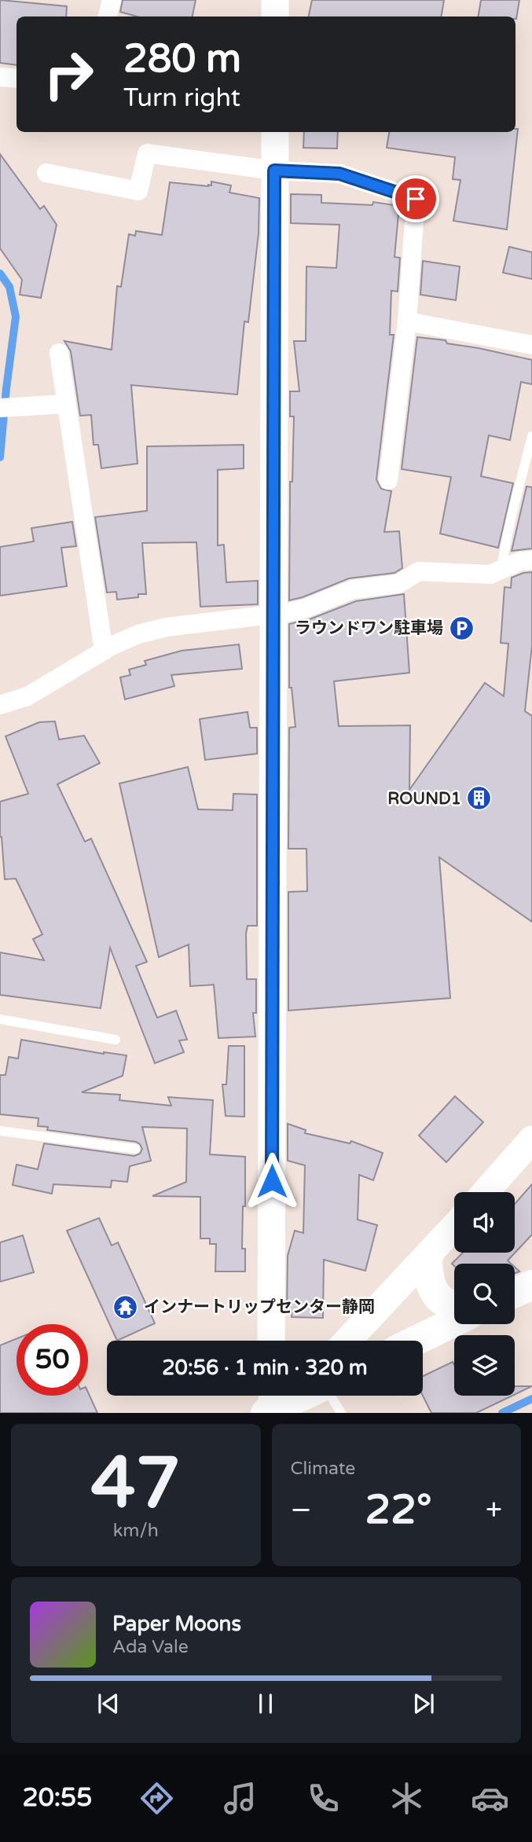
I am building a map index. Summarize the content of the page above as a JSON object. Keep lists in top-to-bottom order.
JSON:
{
  "places": {
    "parking": ["ラウンドワン駐車場"],
    "building": ["ROUND1"],
    "temple": ["インナートリップセンター静岡"]
  },
  "page": {
    "turn": ["280 m", "Turn right"],
    "limit": "50",
    "trip": "20:56 · 1 min · 320 m",
    "tile": [
      ["47", "km/h"],
      "Climate"
    ],
    "heat": ["−", "22°", "+"],
    "song": ["Paper Moons", "Ada Vale"],
    "tabs": "20:55"
  }
}
